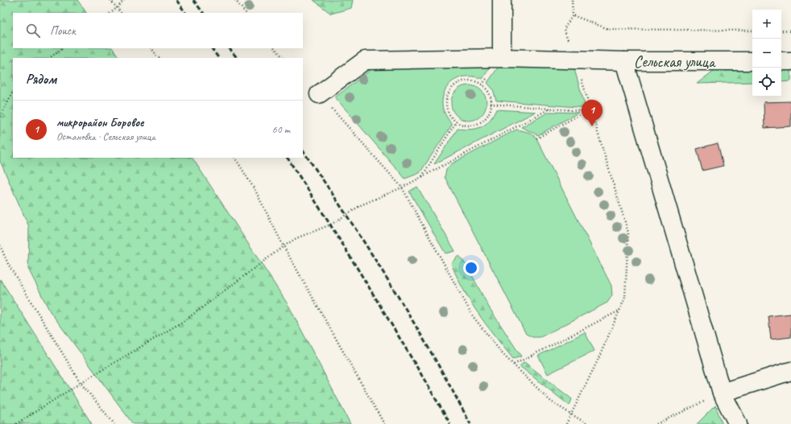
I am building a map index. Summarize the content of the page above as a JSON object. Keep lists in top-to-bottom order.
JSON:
{
  "streets": {
    "street": ["Сельская улица"]
  },
  "page": {
    "map_buttons": ["+", "−"],
    "search": "Поиск",
    "heading": "Рядом",
    "pins": "1",
    "list": [
      {
        "mark": "1",
        "name": "микрорайон Боровое",
        "note": "Остановка · Сельская улица",
        "value": "60 m"
      }
    ]
  }
}
